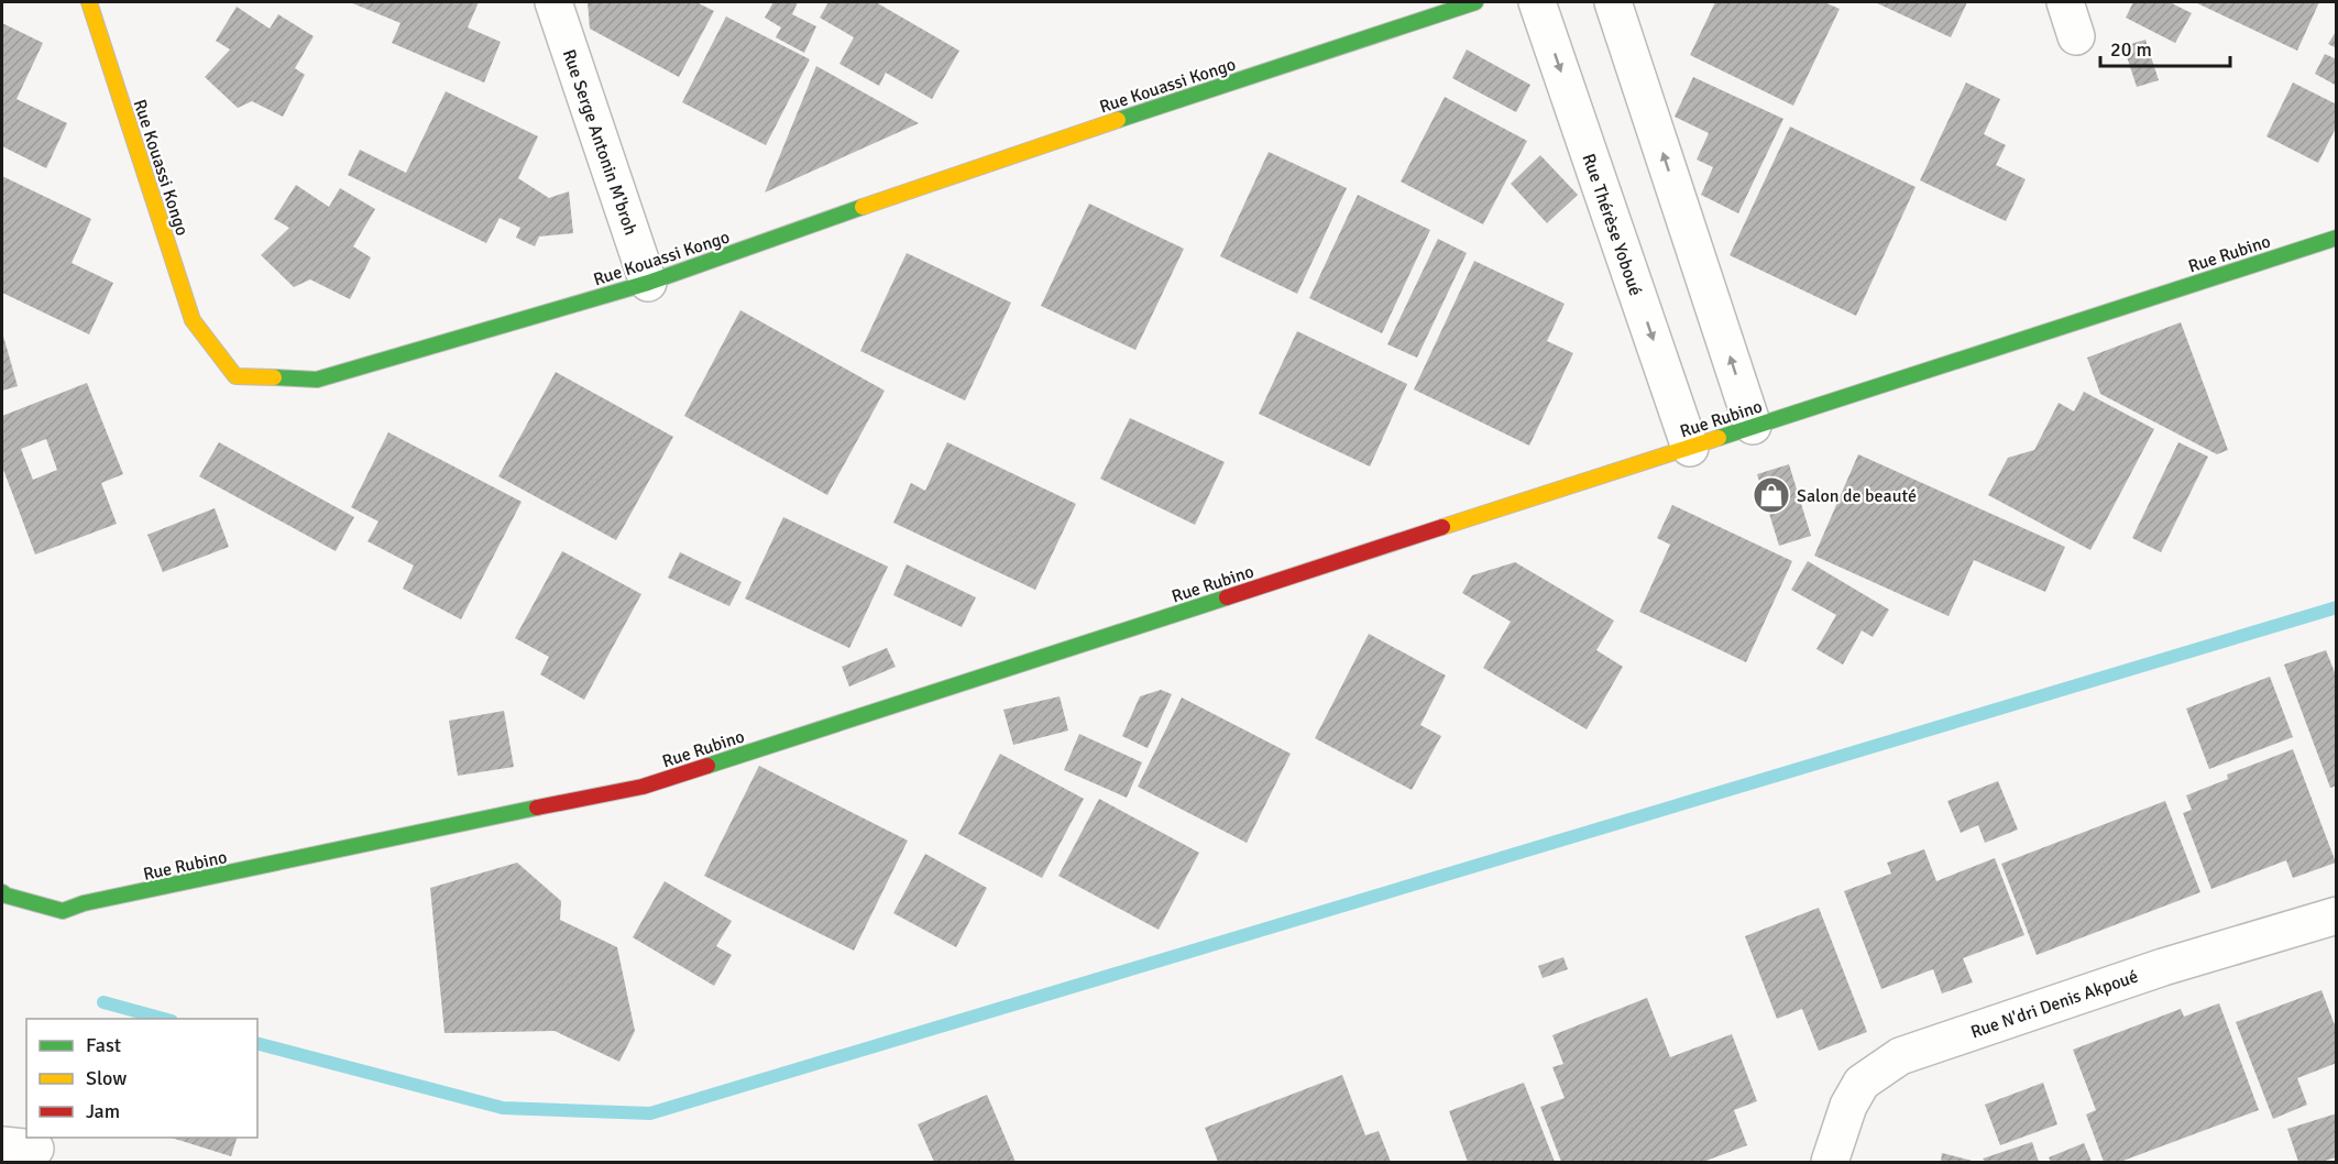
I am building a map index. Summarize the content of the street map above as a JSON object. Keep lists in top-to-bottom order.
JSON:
{
  "streets": {
    "street": [
      "Rue Kouassi Kongo",
      "Rue Serge Antonin M'broh",
      "Rue Thérèse Yoboué",
      "Rue Rubino",
      "Rue N'dri Denis Akpoué"
    ]
  },
  "crossings": [
    ["Rue Kouassi Kongo", "Rue Serge Antonin M'broh"],
    ["Rue Thérèse Yoboué", "Rue Rubino"]
  ],
  "places": {
    "shop": ["Salon de beauté"]
  },
  "legend": ["Fast", "Slow", "Jam"],
  "scale_bar": "20 m"
}
